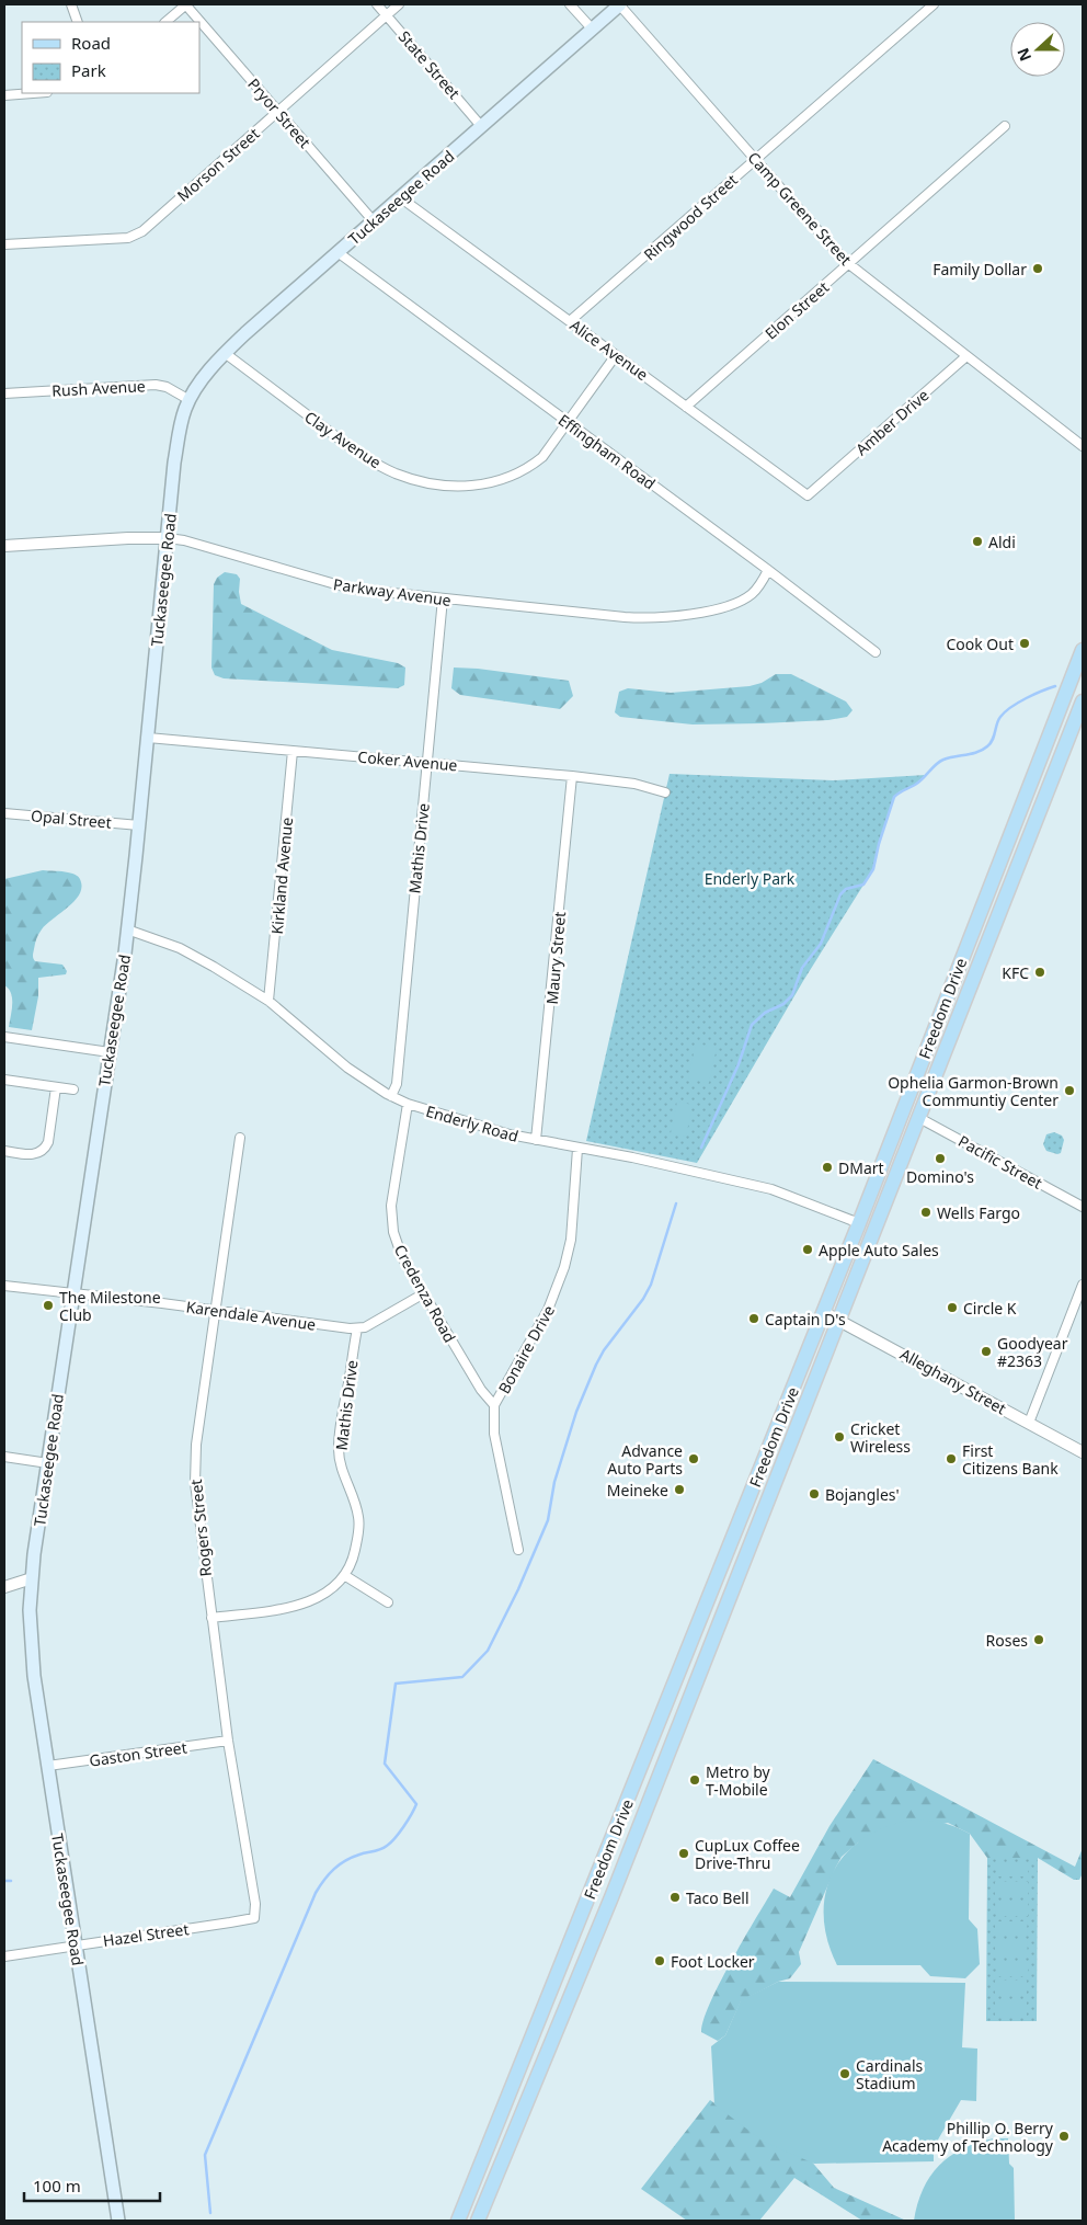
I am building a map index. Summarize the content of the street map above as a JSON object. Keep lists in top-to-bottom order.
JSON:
{
  "streets": {
    "main road": ["Tuckaseegee Road", "Freedom Drive"],
    "street": [
      "State Street",
      "Pryor Street",
      "Morson Street",
      "Camp Greene Street",
      "Ringwood Street",
      "Elon Street",
      "Alice Avenue",
      "Rush Avenue",
      "Amber Drive",
      "Clay Avenue",
      "Effingham Road",
      "Parkway Avenue",
      "Coker Avenue",
      "Opal Street",
      "Mathis Drive",
      "Kirkland Avenue",
      "Maury Street",
      "Enderly Road",
      "Pacific Street",
      "Credenza Road",
      "Karendale Avenue",
      "Bonaire Drive",
      "Alleghany Street",
      "Rogers Street",
      "Gaston Street",
      "Hazel Street"
    ]
  },
  "crossings": [
    ["State Street", "Morson Street"],
    ["State Street", "Tuckaseegee Road"],
    ["Pryor Street", "Morson Street"],
    ["Pryor Street", "Tuckaseegee Road"],
    ["Tuckaseegee Road", "Camp Greene Street"],
    ["Tuckaseegee Road", "Alice Avenue"],
    ["Tuckaseegee Road", "Rush Avenue"],
    ["Tuckaseegee Road", "Clay Avenue"],
    ["Tuckaseegee Road", "Effingham Road"],
    ["Tuckaseegee Road", "Parkway Avenue"],
    ["Tuckaseegee Road", "Coker Avenue"],
    ["Tuckaseegee Road", "Opal Street"],
    ["Tuckaseegee Road", "Enderly Road"],
    ["Tuckaseegee Road", "Karendale Avenue"],
    ["Tuckaseegee Road", "Gaston Street"],
    ["Tuckaseegee Road", "Hazel Street"],
    ["Camp Greene Street", "Ringwood Street"],
    ["Camp Greene Street", "Elon Street"],
    ["Camp Greene Street", "Amber Drive"],
    ["Ringwood Street", "Alice Avenue"],
    ["Elon Street", "Alice Avenue"],
    ["Alice Avenue", "Amber Drive"],
    ["Alice Avenue", "Clay Avenue"],
    ["Clay Avenue", "Effingham Road"],
    ["Effingham Road", "Parkway Avenue"],
    ["Parkway Avenue", "Mathis Drive"],
    ["Coker Avenue", "Mathis Drive"],
    ["Coker Avenue", "Kirkland Avenue"],
    ["Coker Avenue", "Maury Street"],
    ["Mathis Drive", "Enderly Road"],
    ["Mathis Drive", "Karendale Avenue"],
    ["Mathis Drive", "Rogers Street"],
    ["Kirkland Avenue", "Enderly Road"],
    ["Maury Street", "Enderly Road"],
    ["Freedom Drive", "Enderly Road"],
    ["Freedom Drive", "Pacific Street"],
    ["Freedom Drive", "Alleghany Street"],
    ["Enderly Road", "Credenza Road"],
    ["Enderly Road", "Bonaire Drive"],
    ["Credenza Road", "Bonaire Drive"],
    ["Karendale Avenue", "Rogers Street"],
    ["Rogers Street", "Gaston Street"],
    ["Rogers Street", "Hazel Street"]
  ],
  "parks": ["Enderly Park"],
  "places": [
    "Family Dollar",
    "Aldi",
    "Cook Out",
    "KFC",
    "Ophelia Garmon-Brown Communtiy Center",
    "Domino's",
    "DMart",
    "Wells Fargo",
    "Apple Auto Sales",
    "The Milestone Club",
    "Circle K",
    "Captain D's",
    "Goodyear #2363",
    "Cricket Wireless",
    "Advance Auto Parts",
    "First Citizens Bank",
    "Meineke",
    "Bojangles'",
    "Roses",
    "Metro by T-Mobile",
    "CupLux Coffee Drive-Thru",
    "Taco Bell",
    "Foot Locker",
    "Cardinals Stadium",
    "Phillip O. Berry Academy of Technology"
  ],
  "legend": ["Road", "Park"],
  "scale_bar": "100 m",
  "north": "left"
}
